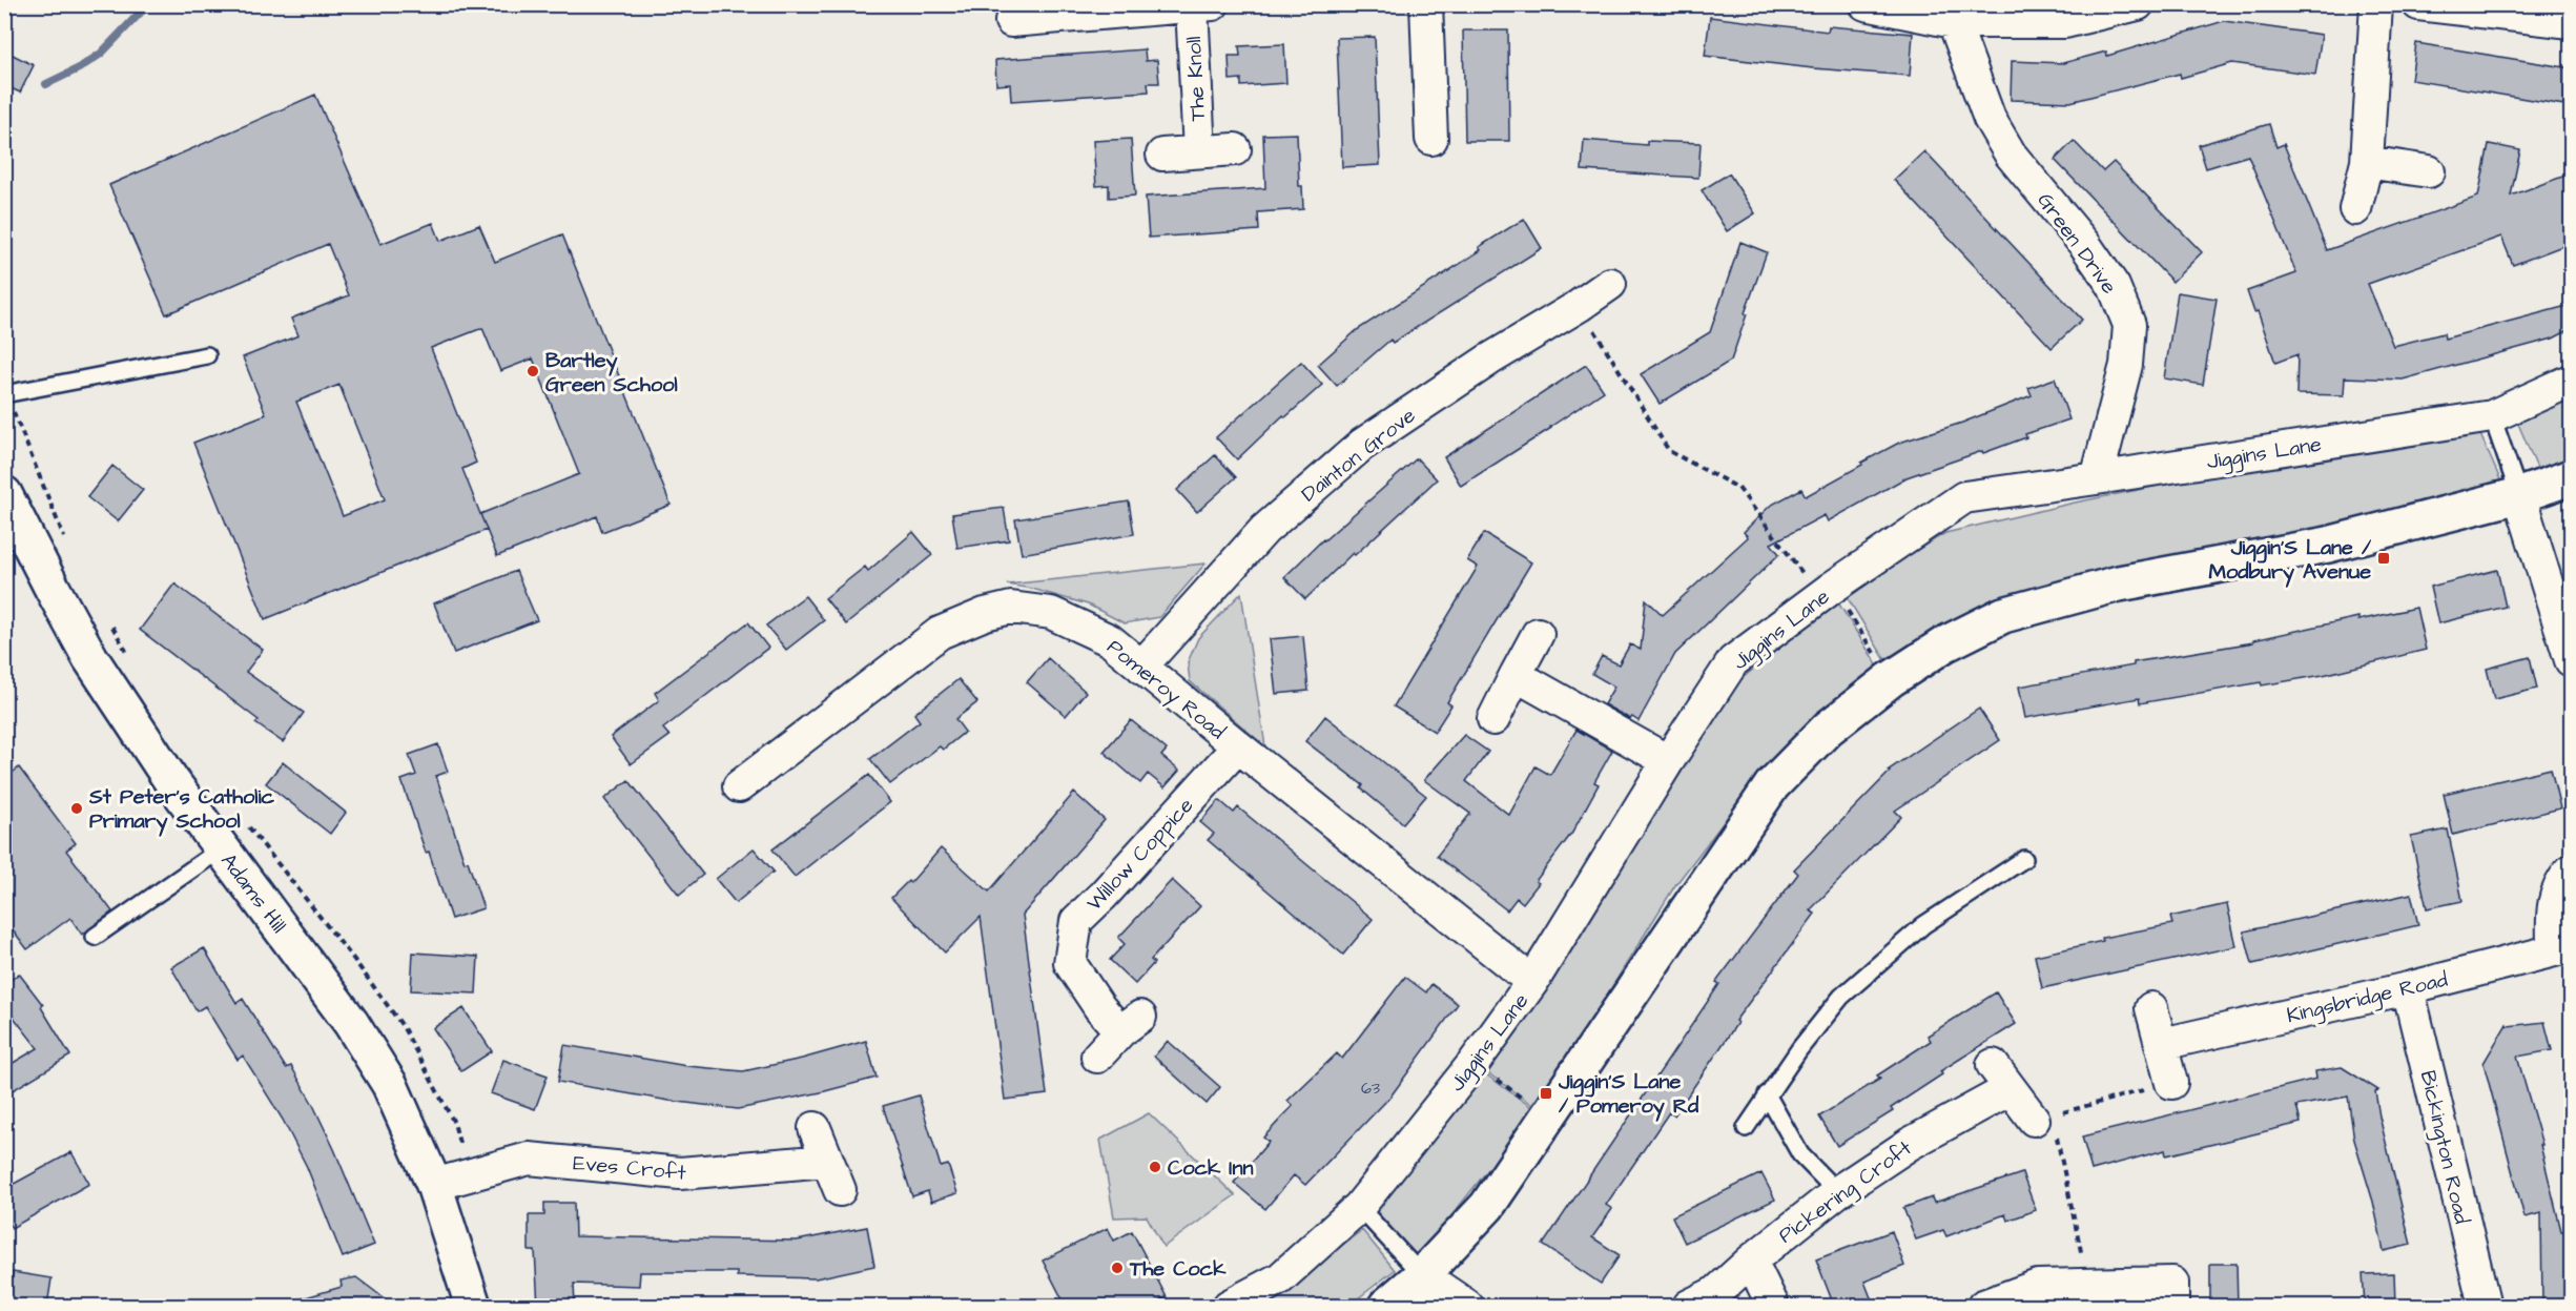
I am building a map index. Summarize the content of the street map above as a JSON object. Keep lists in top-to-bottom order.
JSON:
{
  "streets": {
    "street": [
      "The Knoll",
      "Green Drive",
      "Jiggins Lane",
      "Dainton Grove",
      "Pomeroy Road",
      "Willow Coppice",
      "Adams Hill",
      "Kingsbridge Road",
      "Bickington Road",
      "Eves Croft",
      "Pickering Croft"
    ]
  },
  "crossings": [
    ["Green Drive", "Jiggins Lane"],
    ["Jiggins Lane", "Pomeroy Road"],
    ["Dainton Grove", "Pomeroy Road"],
    ["Pomeroy Road", "Willow Coppice"],
    ["Adams Hill", "Eves Croft"],
    ["Kingsbridge Road", "Bickington Road"]
  ],
  "places": {
    "other": [
      "Bartley Green School",
      "St Peter's Catholic Primary School",
      "Cock Inn",
      "The Cock"
    ],
    "transit": ["Jiggin'S Lane / Modbury Avenue", "Jiggin'S Lane / Pomeroy Rd"]
  },
  "house_numbers": ["63"]
}
